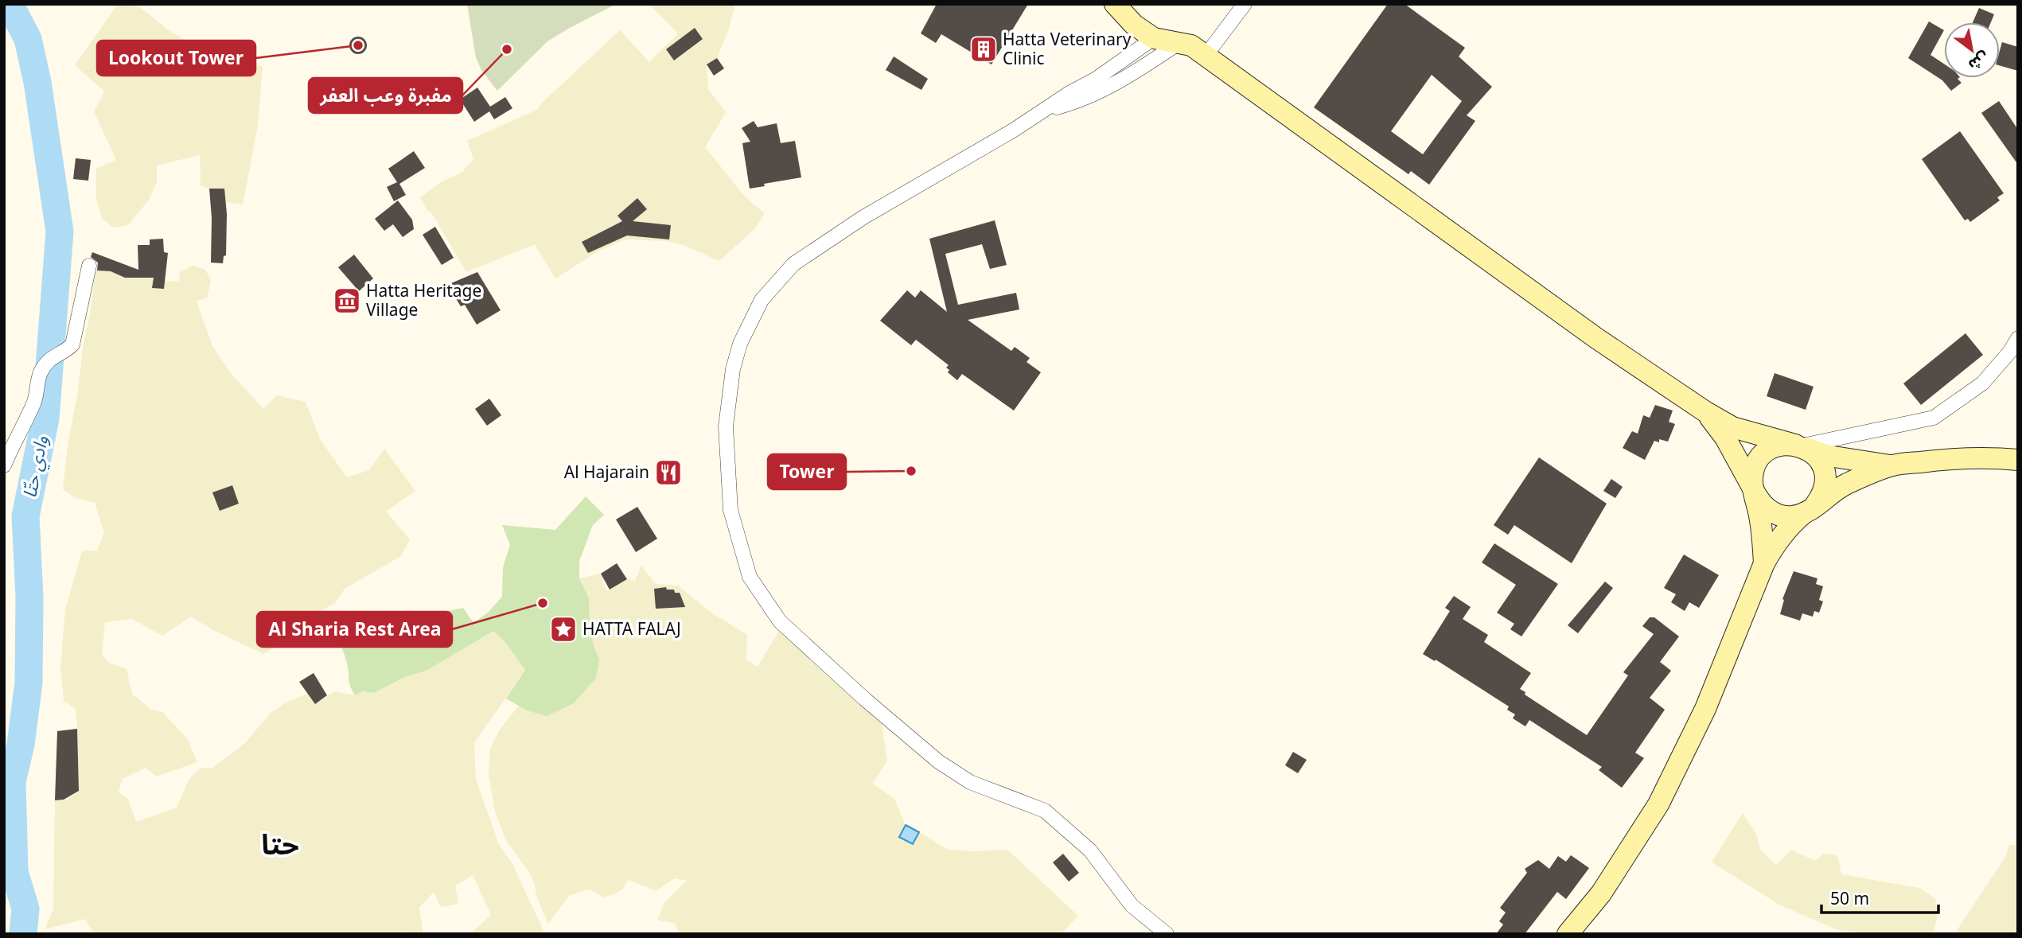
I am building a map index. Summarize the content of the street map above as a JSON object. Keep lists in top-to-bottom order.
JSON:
{
  "districts": ["حتا"],
  "water": ["وادي حتّا"],
  "places": {
    "other": [
      "Lookout Tower",
      "مفبرة وعب العفر",
      "Tower",
      "Al Sharia Rest Area"
    ],
    "building": ["Hatta Veterinary Clinic"],
    "museum": ["Hatta Heritage Village"],
    "restaurant": ["Al Hajarain"],
    "place": ["HATTA FALAJ"]
  },
  "scale_bar": "50 m",
  "north": "bottom right"
}
